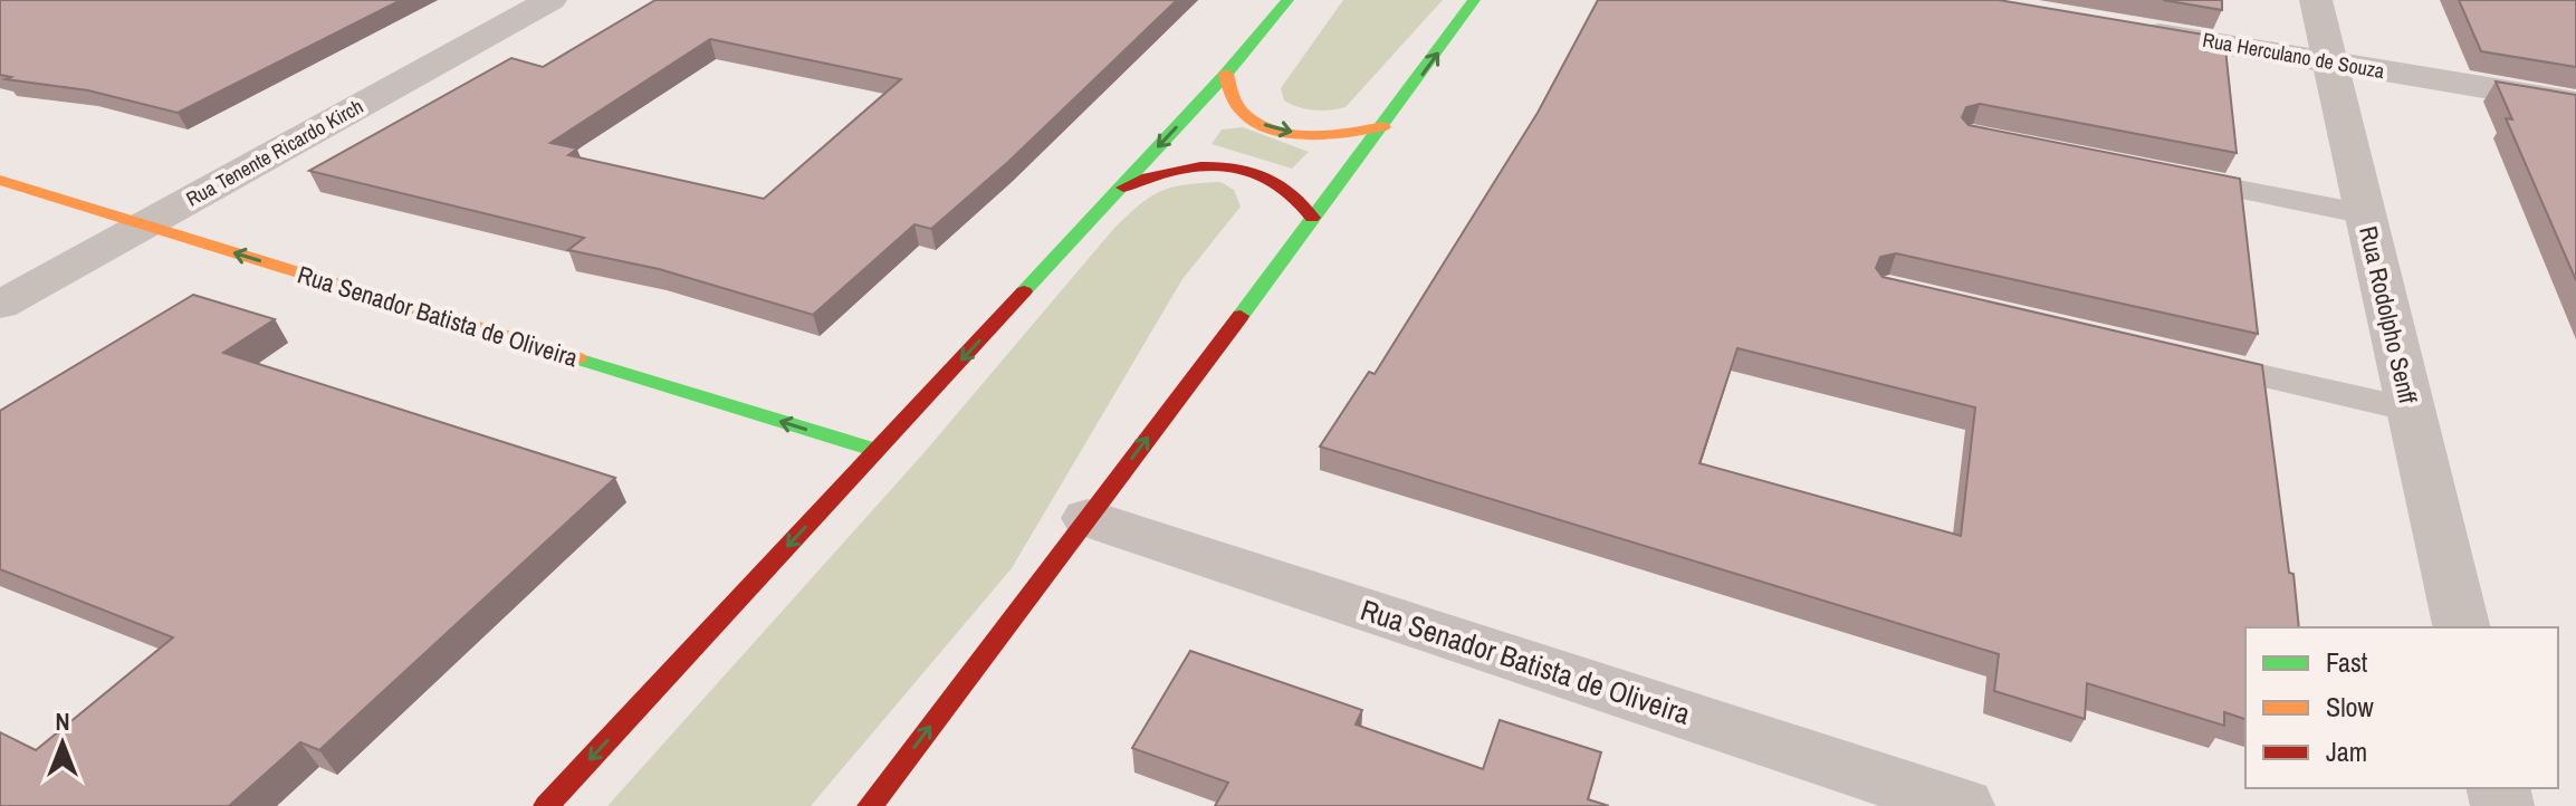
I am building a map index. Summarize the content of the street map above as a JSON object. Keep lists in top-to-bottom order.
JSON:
{
  "streets": {
    "main road": ["Rua Senador Batista de Oliveira"],
    "street": ["Rua Herculano de Souza", "Rua Tenente Ricardo Kirch", "Rua Rodolpho Senff"]
  },
  "crossings": [
    ["Rua Herculano de Souza", "Rua Rodolpho Senff"],
    ["Rua Tenente Ricardo Kirch", "Rua Senador Batista de Oliveira"]
  ],
  "one_way": ["Rua Senador Batista de Oliveira"],
  "legend": ["Fast", "Slow", "Jam"],
  "north": "top"
}
